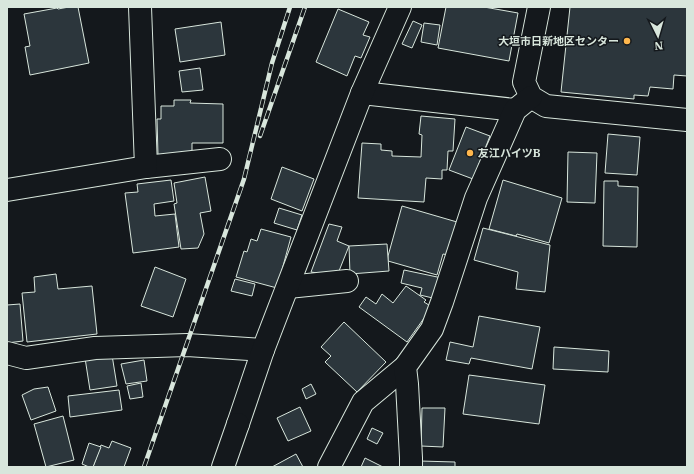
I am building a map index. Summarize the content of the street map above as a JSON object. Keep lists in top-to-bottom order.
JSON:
{
  "places": ["大垣市日新地区センター", "友江ハイツB"],
  "north": "bottom"
}
